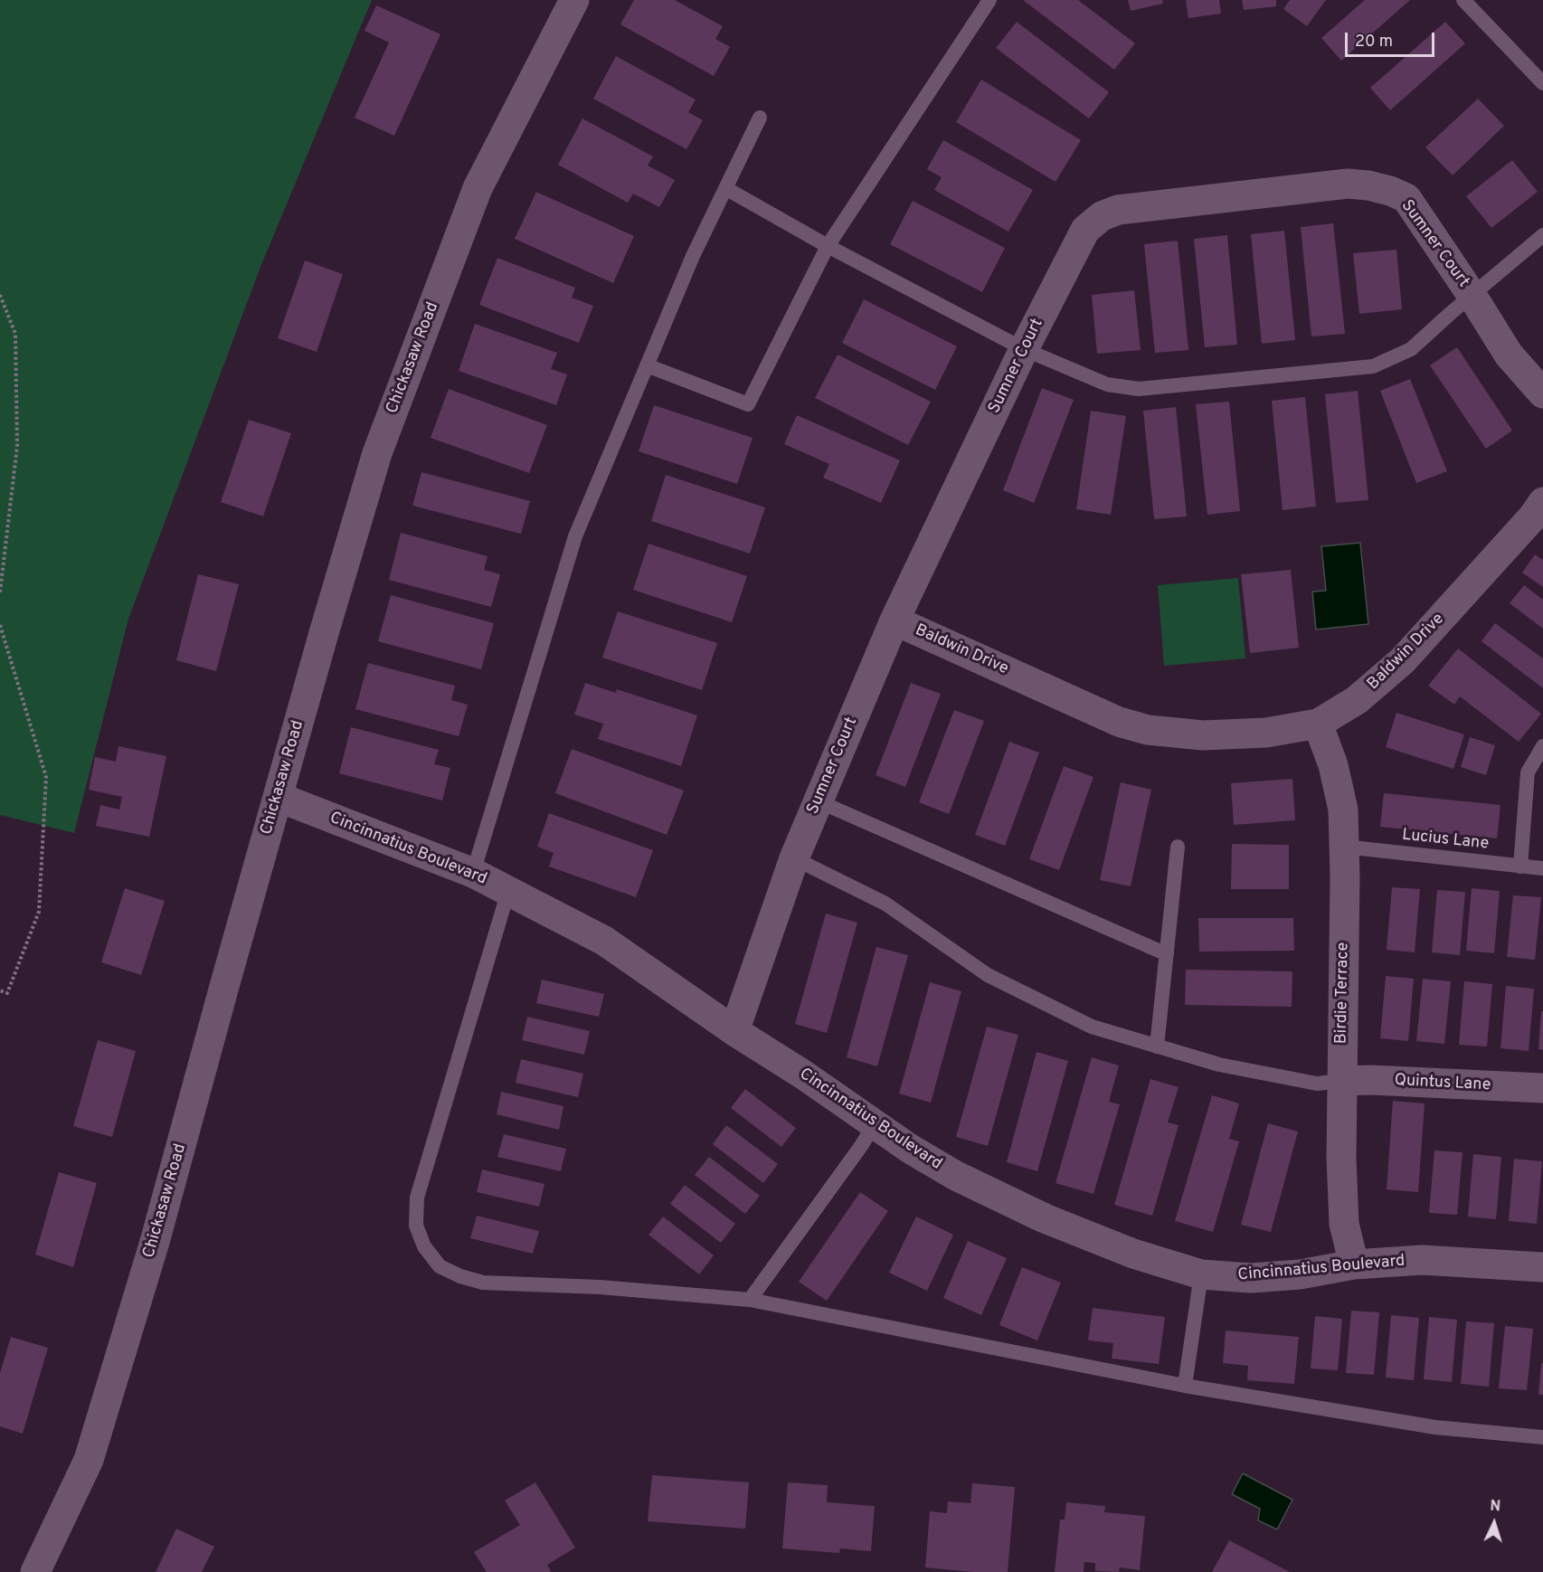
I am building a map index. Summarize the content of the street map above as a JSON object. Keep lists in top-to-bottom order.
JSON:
{
  "streets": {
    "street": [
      "Sumner Court",
      "Chickasaw Road",
      "Baldwin Drive",
      "Cincinnatius Boulevard",
      "Birdie Terrace",
      "Quintus Lane"
    ],
    "lane": ["Lucius Lane"]
  },
  "crossings": [
    ["Sumner Court", "Baldwin Drive"],
    ["Sumner Court", "Cincinnatius Boulevard"],
    ["Chickasaw Road", "Cincinnatius Boulevard"],
    ["Baldwin Drive", "Birdie Terrace"],
    ["Lucius Lane", "Birdie Terrace"],
    ["Cincinnatius Boulevard", "Birdie Terrace"],
    ["Birdie Terrace", "Quintus Lane"]
  ],
  "scale_bar": "20 m",
  "north": "top"
}
